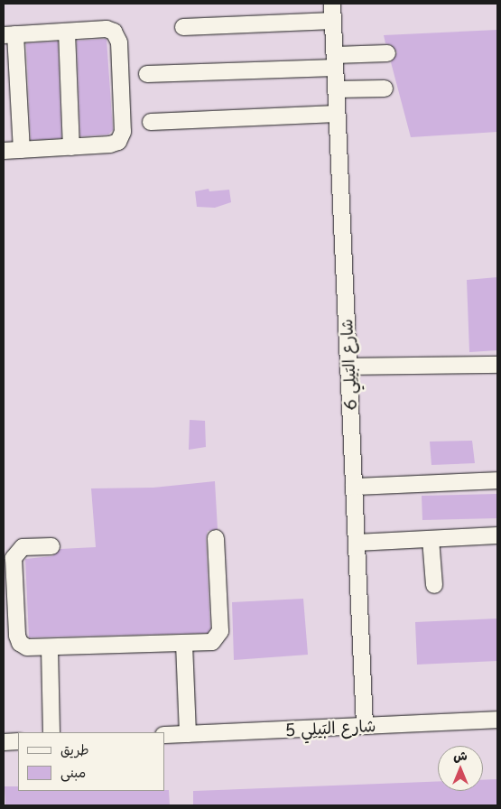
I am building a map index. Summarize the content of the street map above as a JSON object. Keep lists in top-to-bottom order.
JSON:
{
  "streets": {
    "street": ["شارع البَيلِي 6", "شارع البَيلِي 5"]
  },
  "crossings": [
    ["شارع البَيلِي 6", "شارع البَيلِي 5"]
  ],
  "legend": ["طريق", "مبنى"],
  "north": "top"
}
